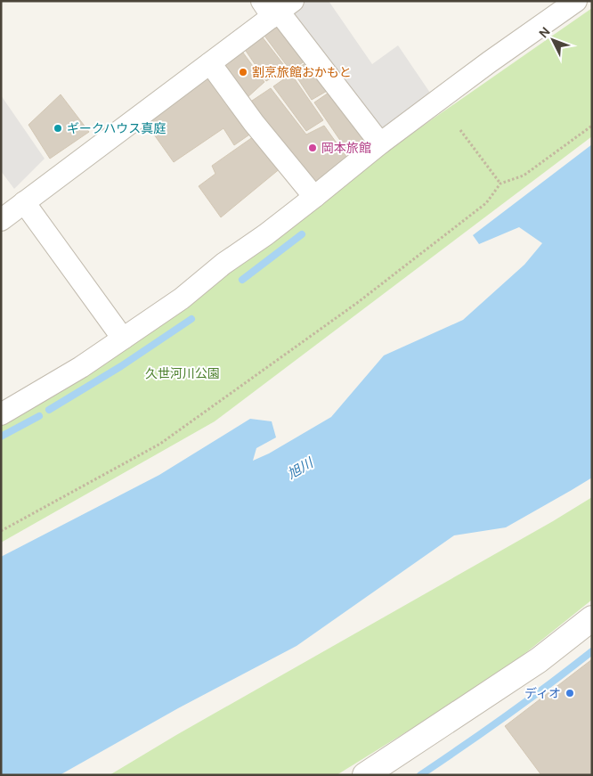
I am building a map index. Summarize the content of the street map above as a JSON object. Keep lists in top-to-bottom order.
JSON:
{
  "water": ["旭川"],
  "parks": ["久世河川公園"],
  "places": [
    "割烹旅館おかもと",
    "ギークハウス真庭",
    "岡本旅館",
    "ディオ"
  ],
  "north": "top left"
}
